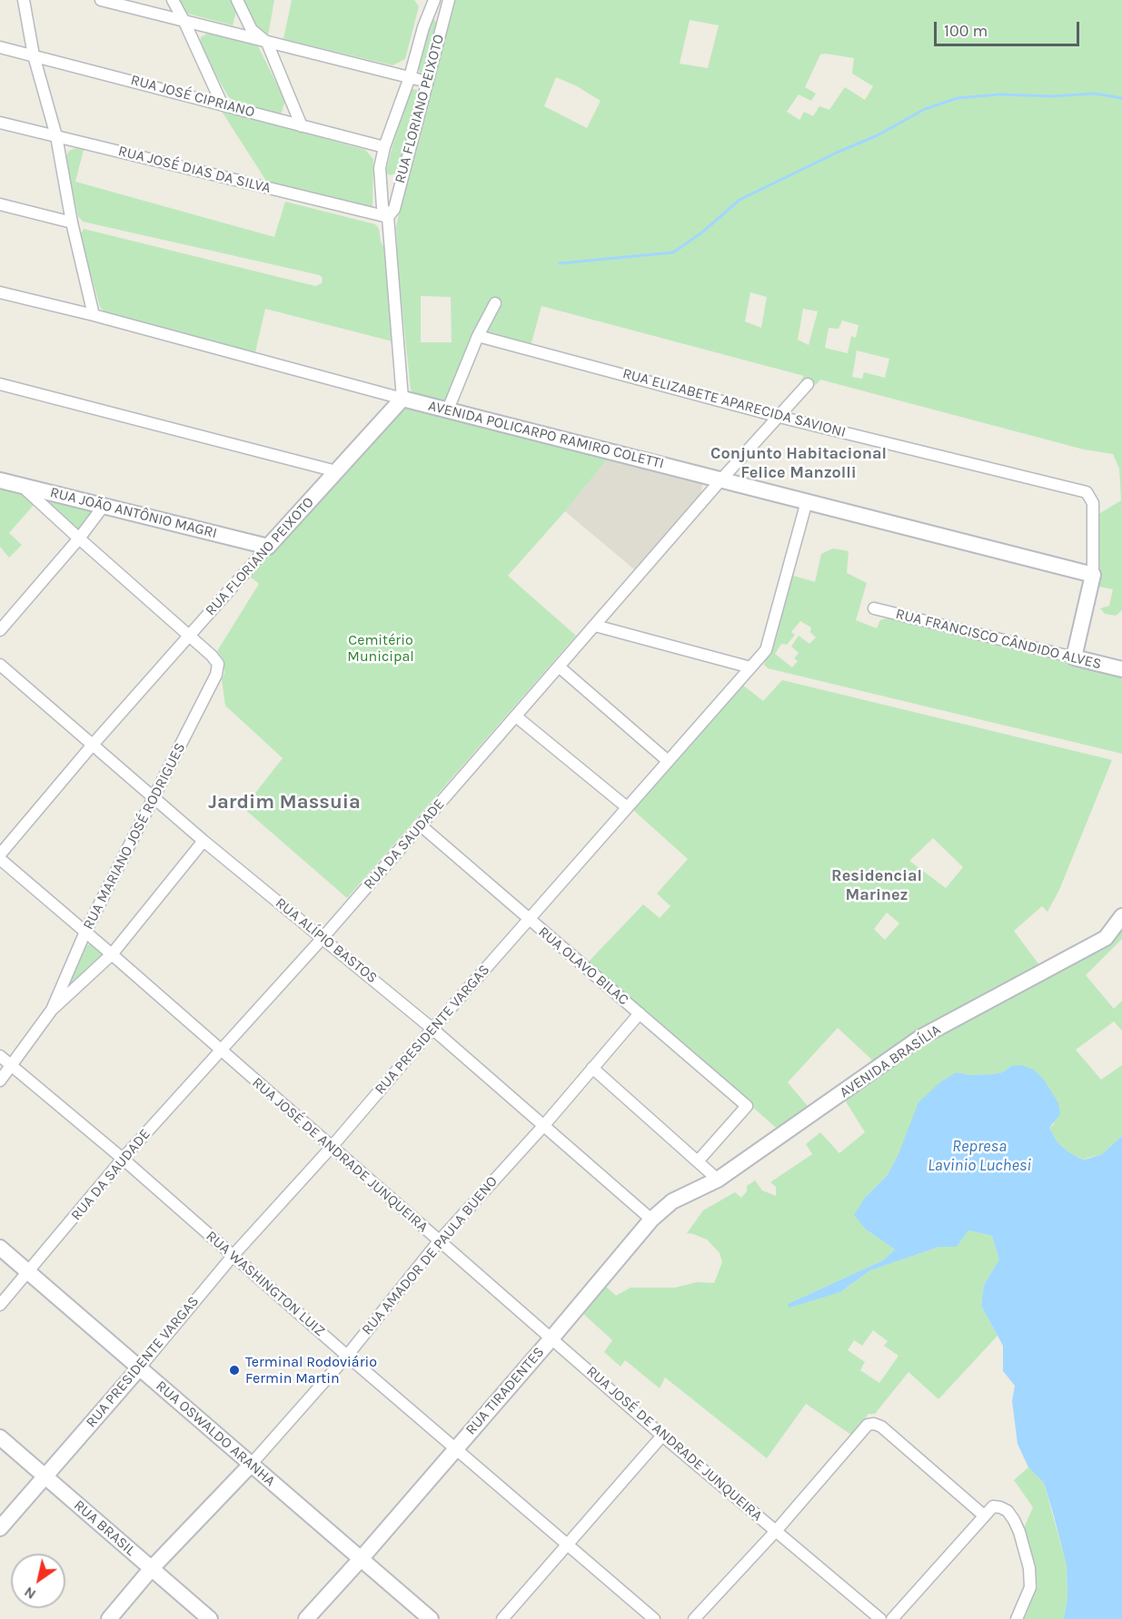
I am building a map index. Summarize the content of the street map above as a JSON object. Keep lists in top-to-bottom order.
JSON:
{
  "streets": {
    "street": [
      "RUA JOSÉ CIPRIANO",
      "RUA FLORIANO PEIXOTO",
      "RUA JOSÉ DIAS DA SILVA",
      "RUA ELIZABETE APARECIDA SAVIONI",
      "AVENIDA POLICARPO RAMIRO COLETTI",
      "RUA JOÃO ANTÔNIO MAGRI",
      "RUA FRANCISCO CÂNDIDO ALVES",
      "RUA MARIANO JOSÉ RODRIGUES",
      "RUA DA SAUDADE",
      "RUA ALÍPIO BASTOS",
      "RUA OLAVO BILAC",
      "RUA PRESIDENTE VARGAS",
      "AVENIDA BRASÍLIA",
      "RUA JOSÉ DE ANDRADE JUNQUEIRA",
      "RUA AMADOR DE PAULA BUENO",
      "RUA WASHINGTON LUIZ",
      "RUA TIRADENTES",
      "RUA OSWALDO ARANHA",
      "RUA BRASIL"
    ]
  },
  "crossings": [
    ["RUA JOSÉ CIPRIANO", "RUA FLORIANO PEIXOTO"],
    ["RUA FLORIANO PEIXOTO", "RUA JOSÉ DIAS DA SILVA"],
    ["RUA FLORIANO PEIXOTO", "AVENIDA POLICARPO RAMIRO COLETTI"],
    ["RUA FLORIANO PEIXOTO", "RUA JOÃO ANTÔNIO MAGRI"],
    ["RUA FLORIANO PEIXOTO", "RUA MARIANO JOSÉ RODRIGUES"],
    ["RUA FLORIANO PEIXOTO", "RUA ALÍPIO BASTOS"],
    ["RUA ELIZABETE APARECIDA SAVIONI", "AVENIDA POLICARPO RAMIRO COLETTI"],
    ["RUA ELIZABETE APARECIDA SAVIONI", "RUA DA SAUDADE"],
    ["AVENIDA POLICARPO RAMIRO COLETTI", "RUA DA SAUDADE"],
    ["AVENIDA POLICARPO RAMIRO COLETTI", "RUA PRESIDENTE VARGAS"],
    ["RUA MARIANO JOSÉ RODRIGUES", "RUA ALÍPIO BASTOS"],
    ["RUA MARIANO JOSÉ RODRIGUES", "RUA JOSÉ DE ANDRADE JUNQUEIRA"],
    ["RUA DA SAUDADE", "RUA ALÍPIO BASTOS"],
    ["RUA DA SAUDADE", "RUA OLAVO BILAC"],
    ["RUA DA SAUDADE", "RUA JOSÉ DE ANDRADE JUNQUEIRA"],
    ["RUA DA SAUDADE", "RUA WASHINGTON LUIZ"],
    ["RUA DA SAUDADE", "RUA OSWALDO ARANHA"],
    ["RUA ALÍPIO BASTOS", "RUA PRESIDENTE VARGAS"],
    ["RUA ALÍPIO BASTOS", "RUA AMADOR DE PAULA BUENO"],
    ["RUA ALÍPIO BASTOS", "RUA TIRADENTES"],
    ["RUA OLAVO BILAC", "RUA PRESIDENTE VARGAS"],
    ["RUA OLAVO BILAC", "RUA AMADOR DE PAULA BUENO"],
    ["RUA PRESIDENTE VARGAS", "RUA JOSÉ DE ANDRADE JUNQUEIRA"],
    ["RUA PRESIDENTE VARGAS", "RUA WASHINGTON LUIZ"],
    ["RUA PRESIDENTE VARGAS", "RUA OSWALDO ARANHA"],
    ["RUA PRESIDENTE VARGAS", "RUA BRASIL"],
    ["AVENIDA BRASÍLIA", "RUA TIRADENTES"],
    ["RUA JOSÉ DE ANDRADE JUNQUEIRA", "RUA AMADOR DE PAULA BUENO"],
    ["RUA JOSÉ DE ANDRADE JUNQUEIRA", "RUA TIRADENTES"],
    ["RUA AMADOR DE PAULA BUENO", "RUA WASHINGTON LUIZ"],
    ["RUA AMADOR DE PAULA BUENO", "RUA OSWALDO ARANHA"],
    ["RUA AMADOR DE PAULA BUENO", "RUA BRASIL"],
    ["RUA WASHINGTON LUIZ", "RUA TIRADENTES"],
    ["RUA TIRADENTES", "RUA OSWALDO ARANHA"]
  ],
  "districts": ["Conjunto Habitacional Felice Manzolli", "Jardim Massuia", "Residencial Marinez"],
  "water": ["Represa Lavinio Luchesi"],
  "parks": ["Cemitério Municipal"],
  "places": ["Terminal Rodoviário Fermin Martin"],
  "scale_bar": "100 m",
  "north": "bottom left"
}
